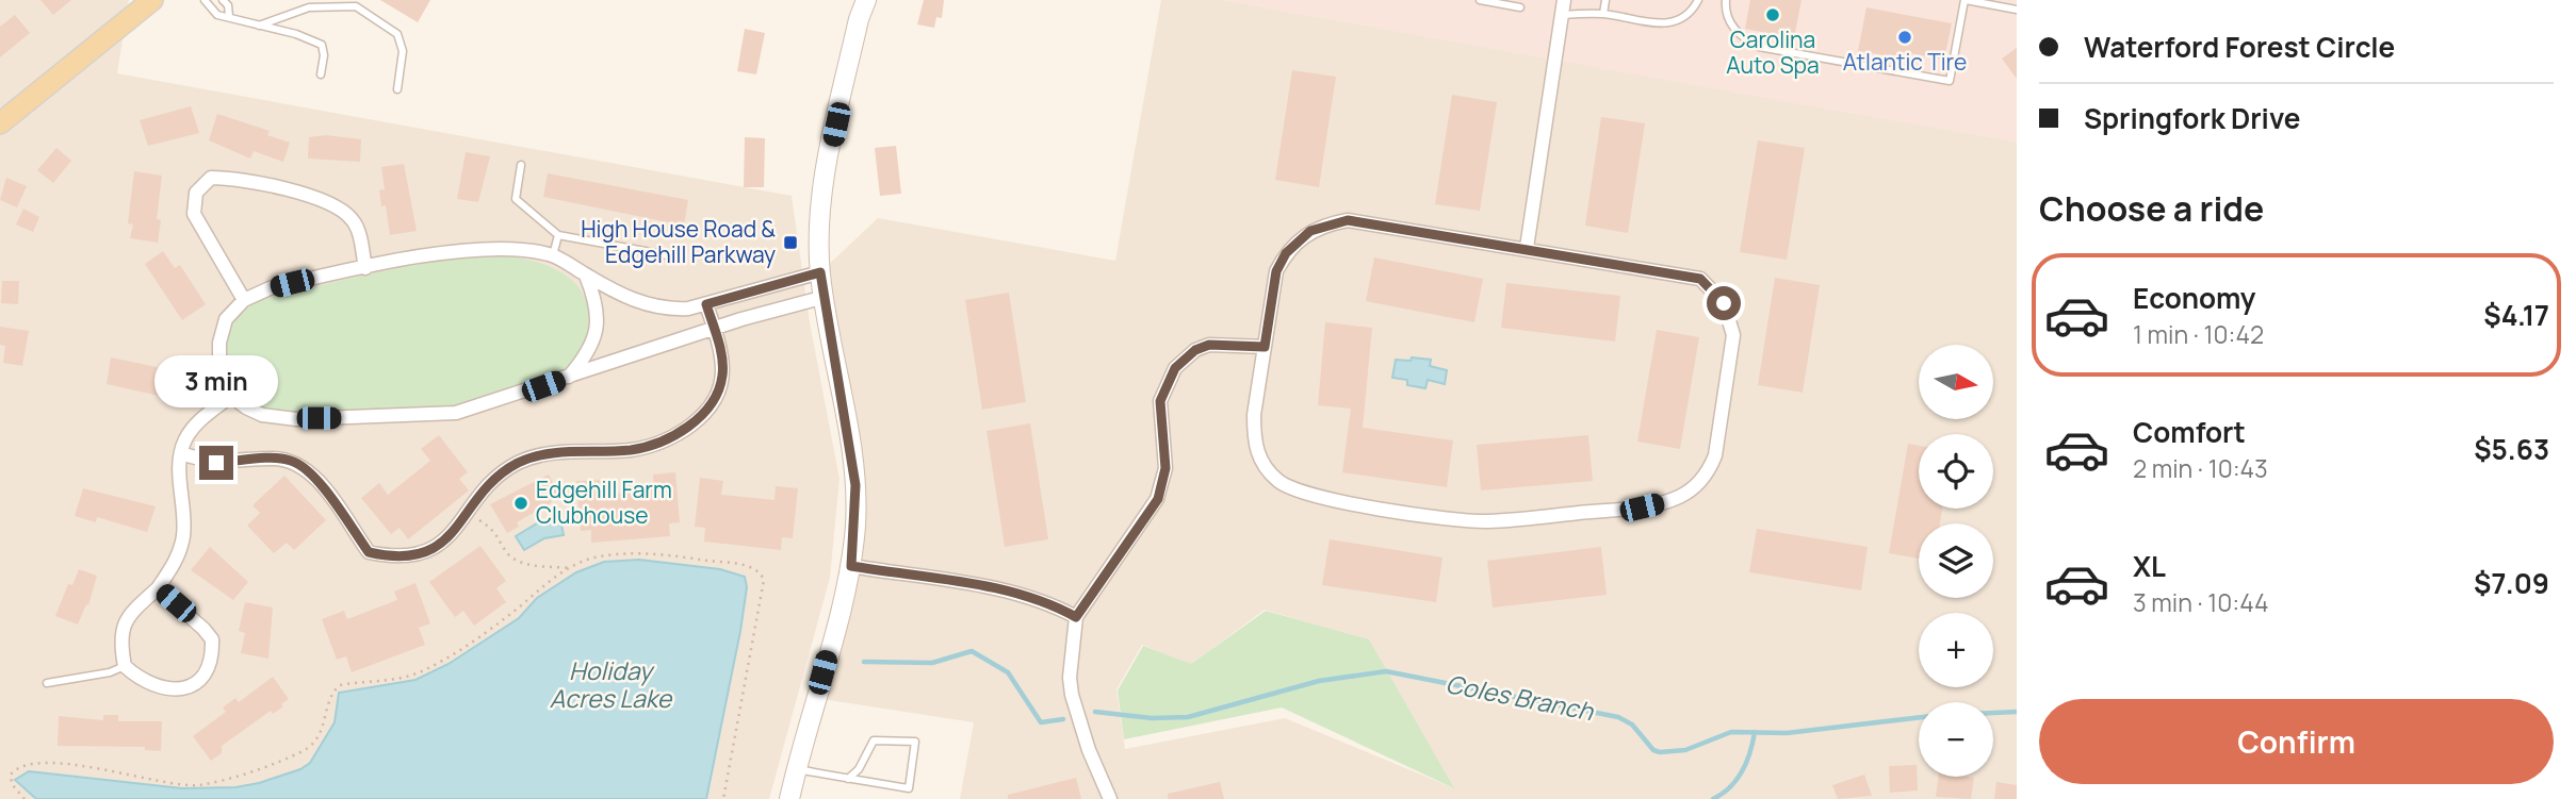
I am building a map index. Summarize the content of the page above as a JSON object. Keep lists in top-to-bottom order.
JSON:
{
  "water": ["Holiday Acres Lake", "Coles Branch"],
  "places": {
    "other": ["Carolina Auto Spa", "Atlantic Tire", "Edgehill Farm Clubhouse"],
    "transit": ["High House Road & Edgehill Parkway"]
  },
  "north": "right",
  "page": {
    "banner": ["Waterford Forest Circle", "Springfork Drive"],
    "heading": "Choose a ride",
    "list": [
      {
        "name": "Economy",
        "note": "1 min · 10:42",
        "value": "$4.17"
      },
      {
        "name": "Comfort",
        "note": "2 min · 10:43",
        "value": "$5.63"
      },
      {
        "name": "XL",
        "note": "3 min · 10:44",
        "value": "$7.09"
      }
    ],
    "map_buttons": ["+", "−"],
    "bubble": "3 min",
    "buttons": "Confirm"
  }
}
